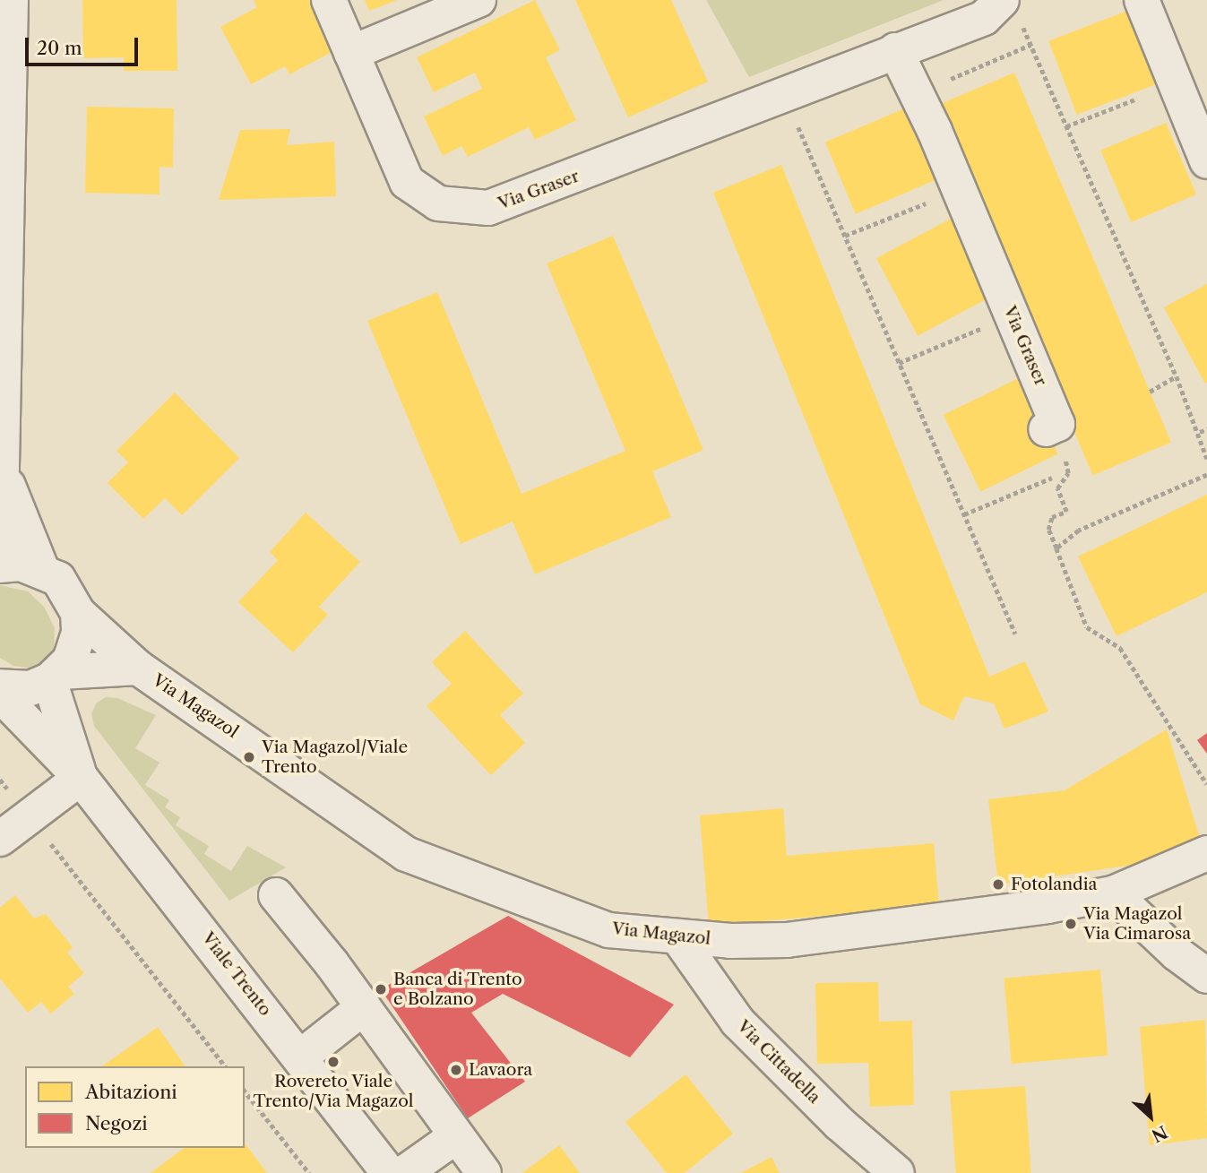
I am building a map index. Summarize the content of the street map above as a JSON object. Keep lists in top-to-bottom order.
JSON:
{
  "streets": {
    "street": [
      "Via Graser",
      "Via Magazol",
      "Viale Trento",
      "Via Cittadella"
    ]
  },
  "crossings": [
    ["Via Magazol", "Viale Trento"],
    ["Via Magazol", "Via Cittadella"]
  ],
  "places": [
    "Via Magazol/Viale Trento",
    "Fotolandia",
    "Via Magazol Via Cimarosa",
    "Banca di Trento e Bolzano",
    "Rovereto Viale Trento/Via Magazol",
    "Lavaora"
  ],
  "legend": ["Abitazioni", "Negozi"],
  "scale_bar": "20 m",
  "north": "bottom right"
}
